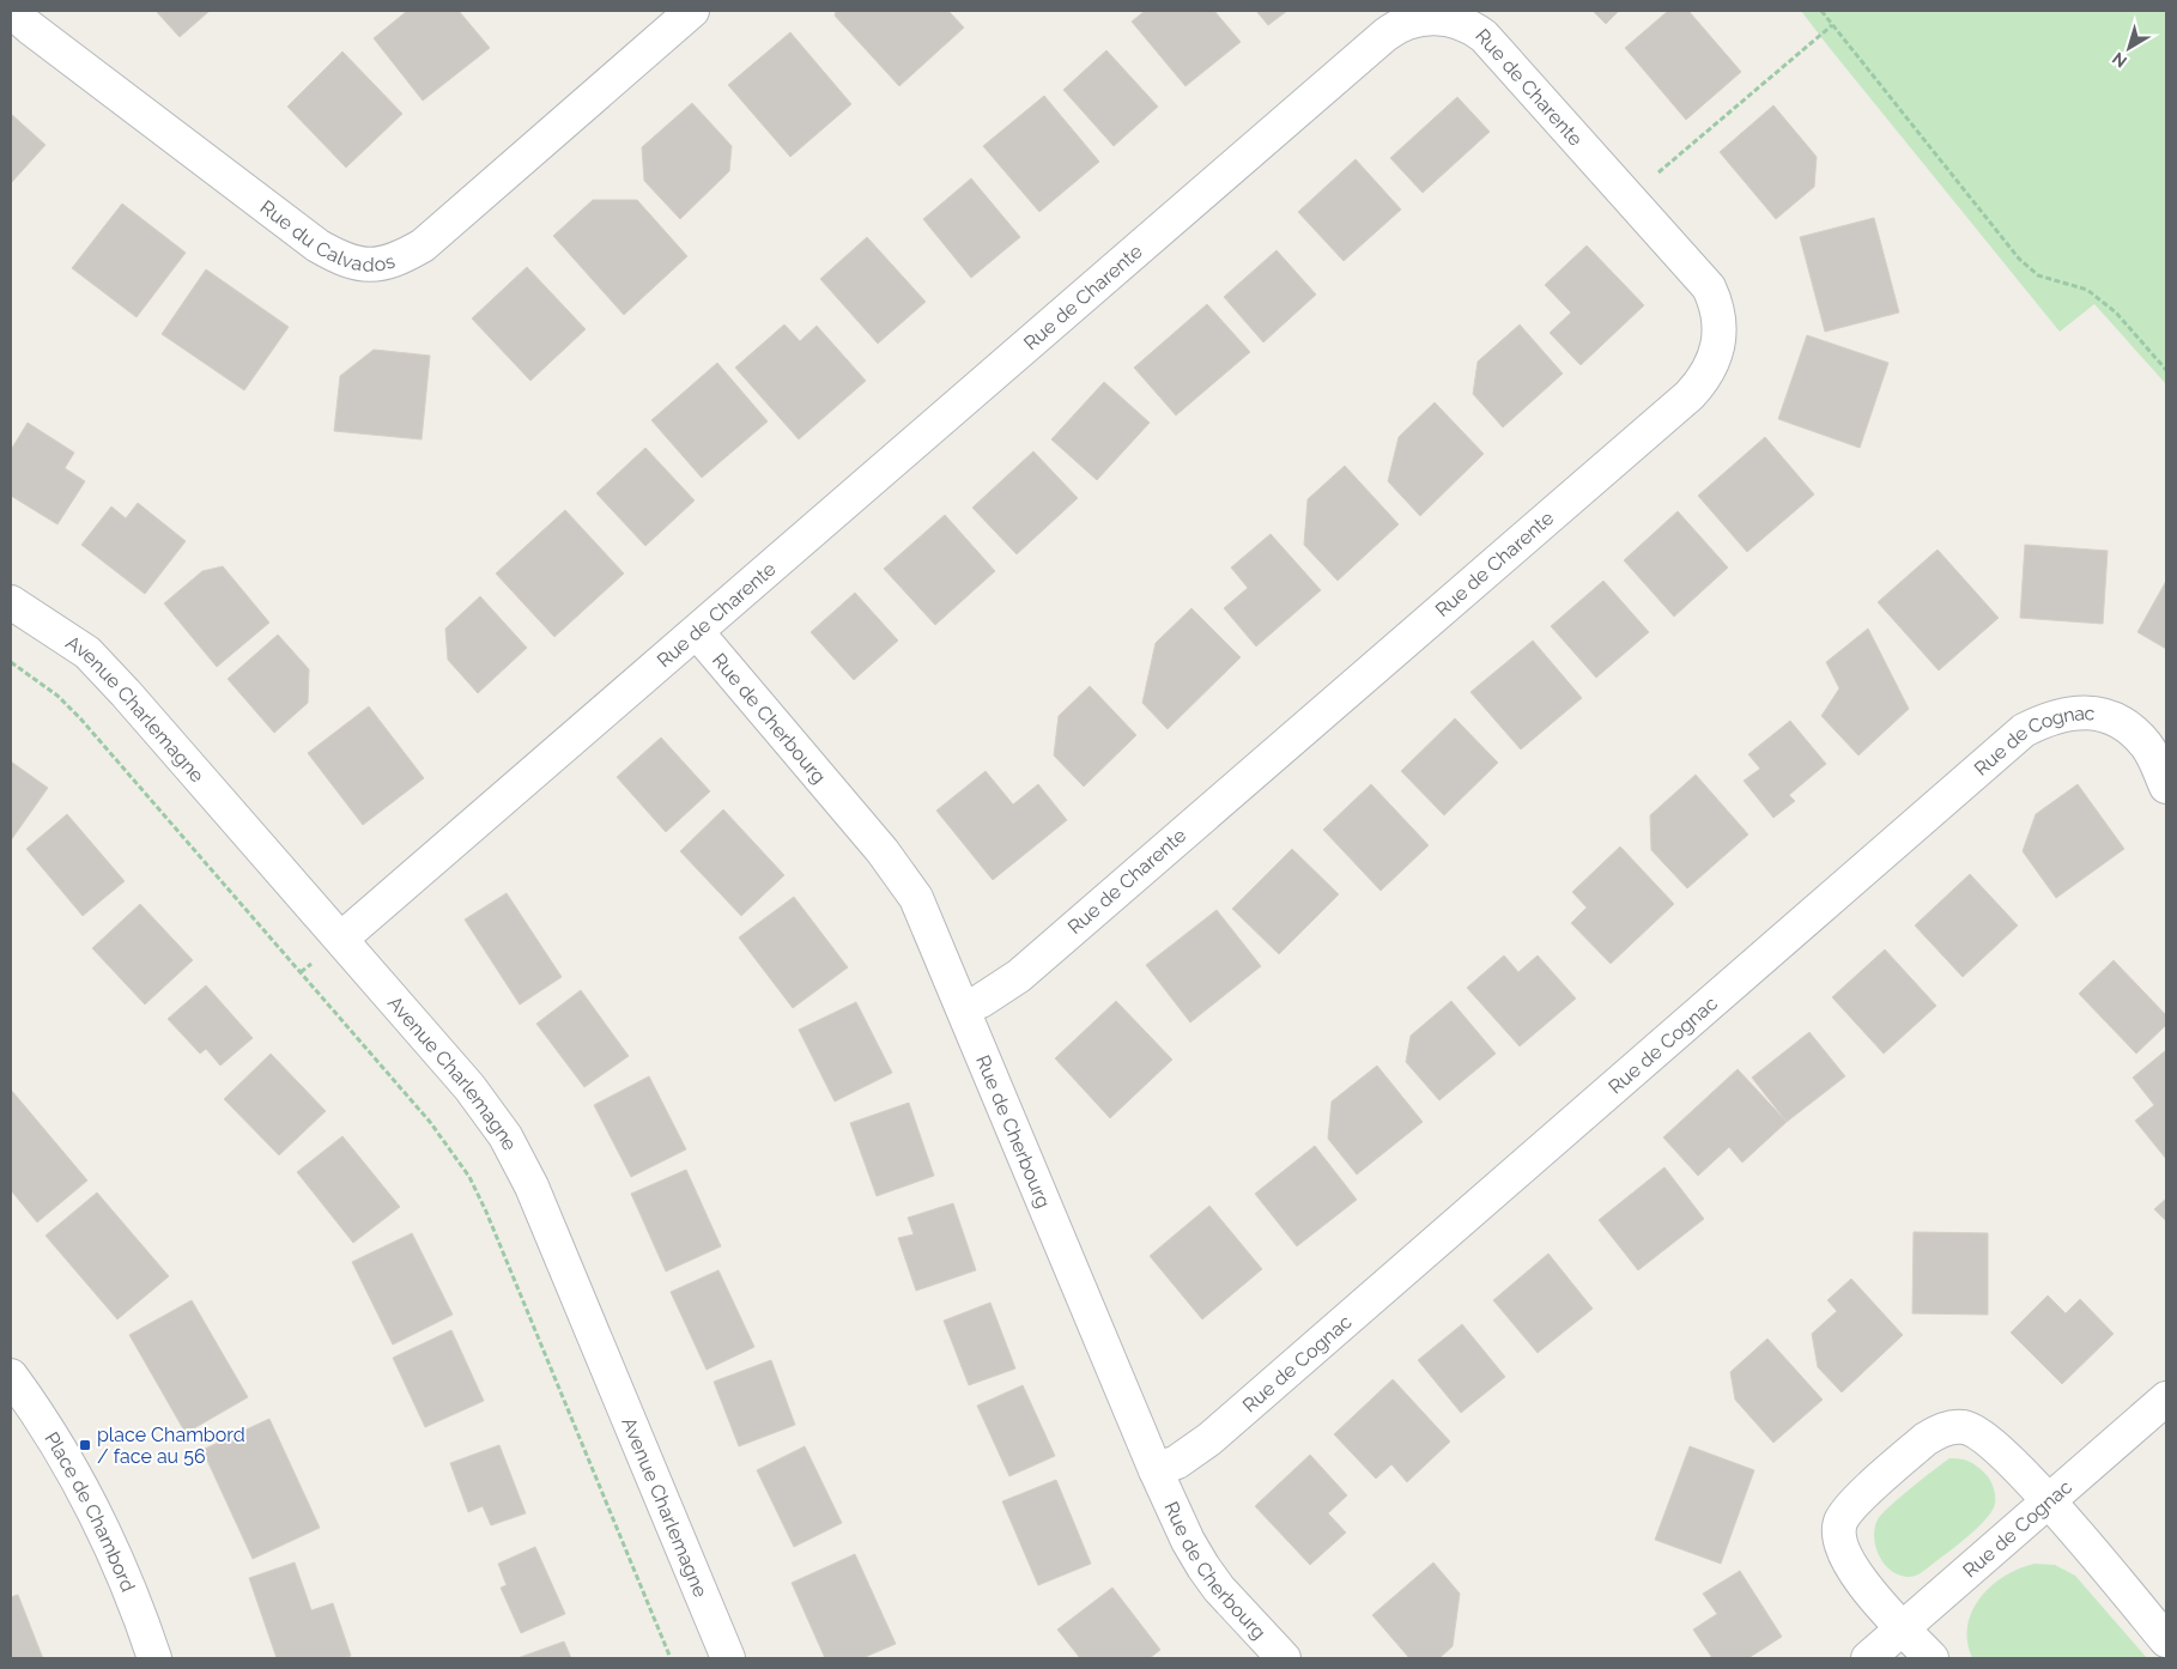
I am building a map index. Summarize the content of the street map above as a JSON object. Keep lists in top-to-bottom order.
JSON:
{
  "streets": {
    "street": [
      "Rue de Charente",
      "Rue du Calvados",
      "Avenue Charlemagne",
      "Rue de Cherbourg",
      "Rue de Cognac",
      "Place de Chambord"
    ]
  },
  "crossings": [
    ["Rue de Charente", "Avenue Charlemagne"],
    ["Rue de Charente", "Rue de Cherbourg"],
    ["Rue de Cherbourg", "Rue de Cognac"]
  ],
  "places": {
    "transit": ["place Chambord / face au 56"]
  },
  "north": "bottom left"
}
